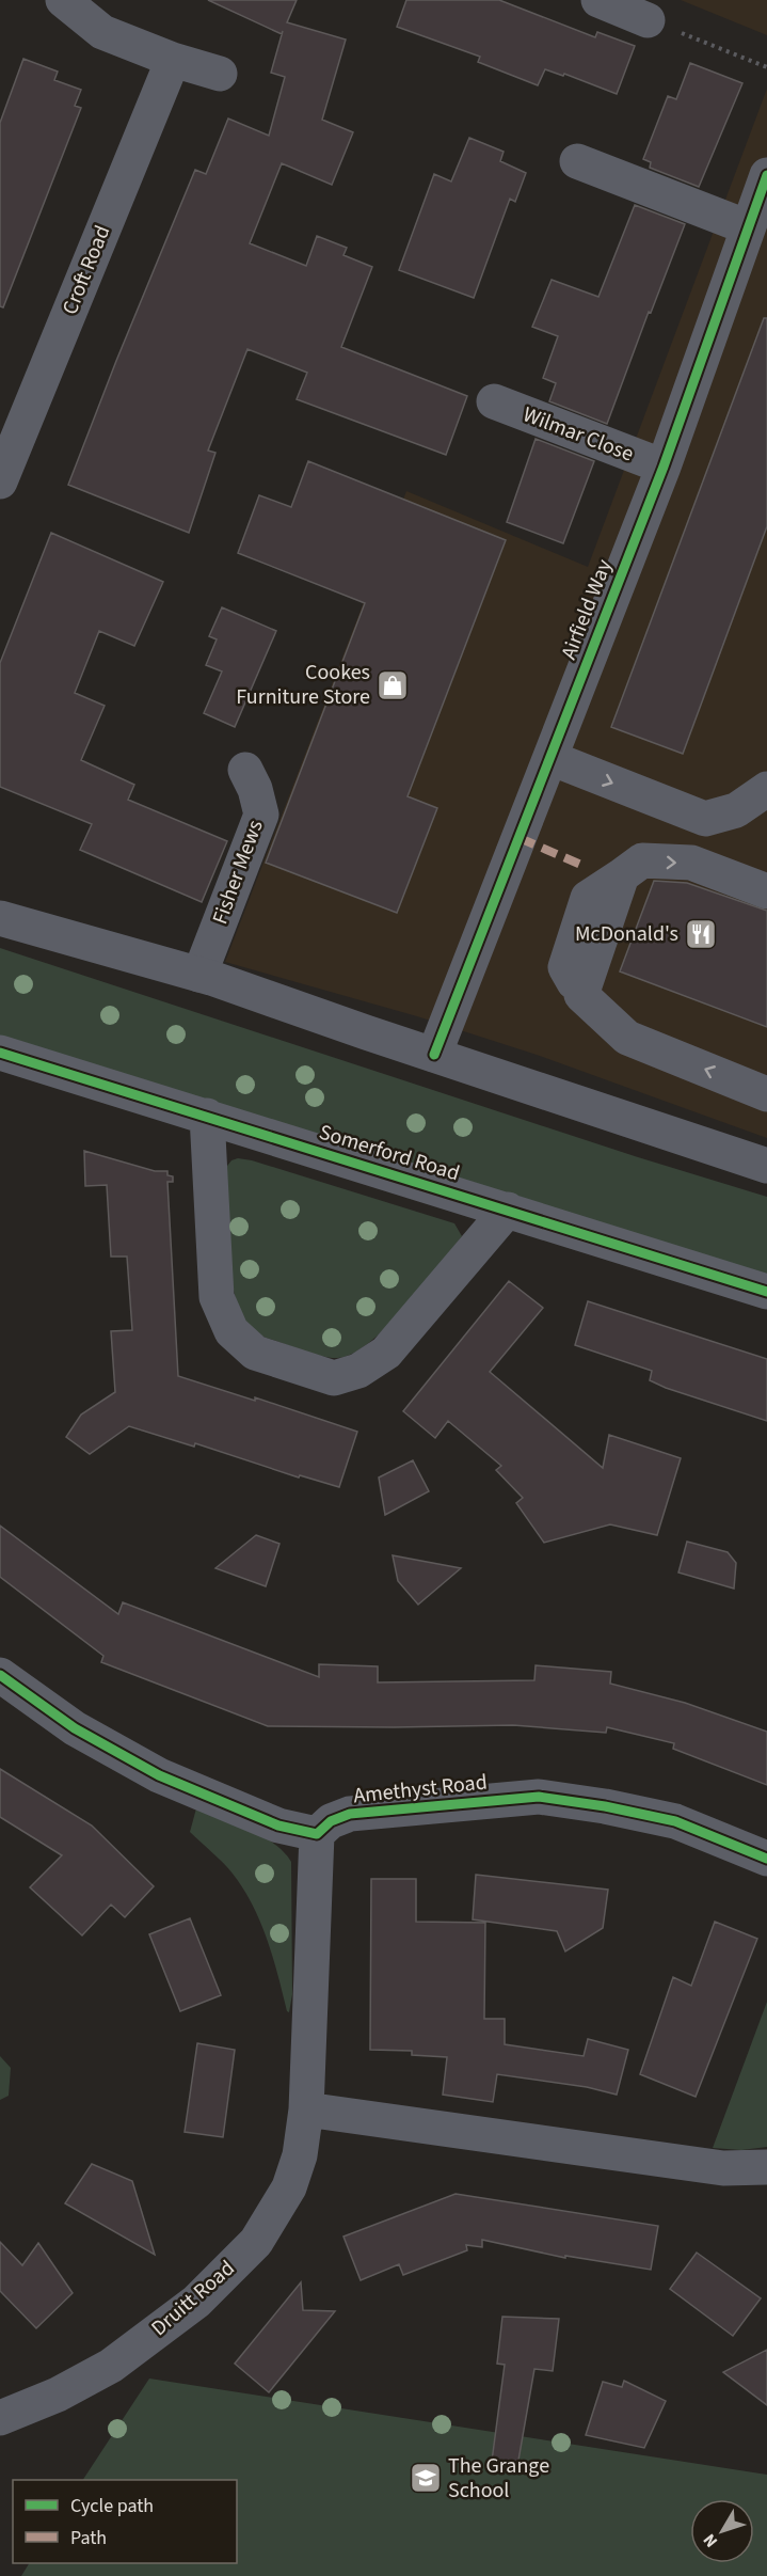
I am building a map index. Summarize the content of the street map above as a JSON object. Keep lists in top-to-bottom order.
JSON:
{
  "streets": {
    "street": [
      "Croft Road",
      "Wilmar Close",
      "Airfield Way",
      "Fisher Mews",
      "Somerford Road",
      "Amethyst Road",
      "Druitt Road"
    ]
  },
  "crossings": [
    ["Wilmar Close", "Airfield Way"],
    ["Amethyst Road", "Druitt Road"]
  ],
  "places": {
    "shop": ["Cookes Furniture Store"],
    "restaurant": ["McDonald's"],
    "school or university": ["The Grange School"]
  },
  "legend": ["Cycle path", "Path"],
  "north": "bottom left"
}
